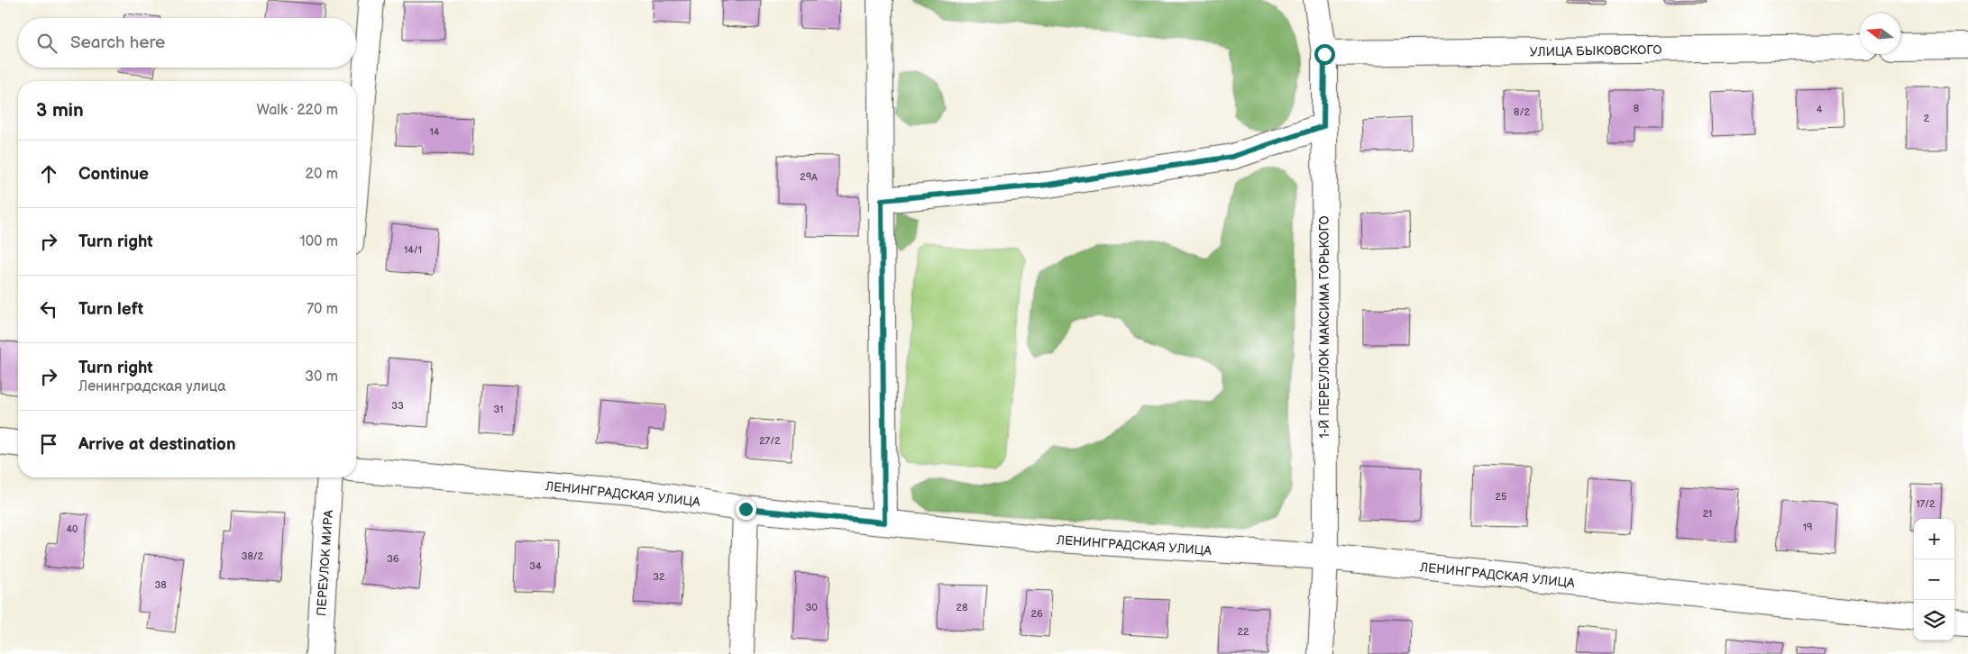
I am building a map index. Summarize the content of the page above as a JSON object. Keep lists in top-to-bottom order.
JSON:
{
  "streets": {
    "street": [
      "УЛИЦА БЫКОВСКОГО",
      "1-Й ПЕРЕУЛОК МАКСИМА ГОРЬКОГО",
      "ЛЕНИНГРАДСКАЯ УЛИЦА",
      "ПЕРЕУЛОК МИРА"
    ]
  },
  "crossings": [
    ["УЛИЦА БЫКОВСКОГО", "1-Й ПЕРЕУЛОК МАКСИМА ГОРЬКОГО"],
    ["1-Й ПЕРЕУЛОК МАКСИМА ГОРЬКОГО", "ЛЕНИНГРАДСКАЯ УЛИЦА"]
  ],
  "house_numbers": [
    "8",
    "4",
    "8/2",
    "2",
    "14",
    "29А",
    "14/1",
    "33",
    "31",
    "27/2",
    "25",
    "17/2",
    "21",
    "19",
    "40",
    "38/2",
    "36",
    "34",
    "32",
    "38",
    "30",
    "28",
    "26",
    "22"
  ],
  "north": "left",
  "page": {
    "search": "Search here",
    "heading": ["3 min", "Walk · 220 m"],
    "list": [
      ["Continue", "20 m"],
      ["Turn right", "100 m"],
      ["Turn left", "70 m"],
      ["Turn right", "Ленинградская улица", "30 m"],
      "Arrive at destination"
    ],
    "map_buttons": ["+", "−"]
  }
}
